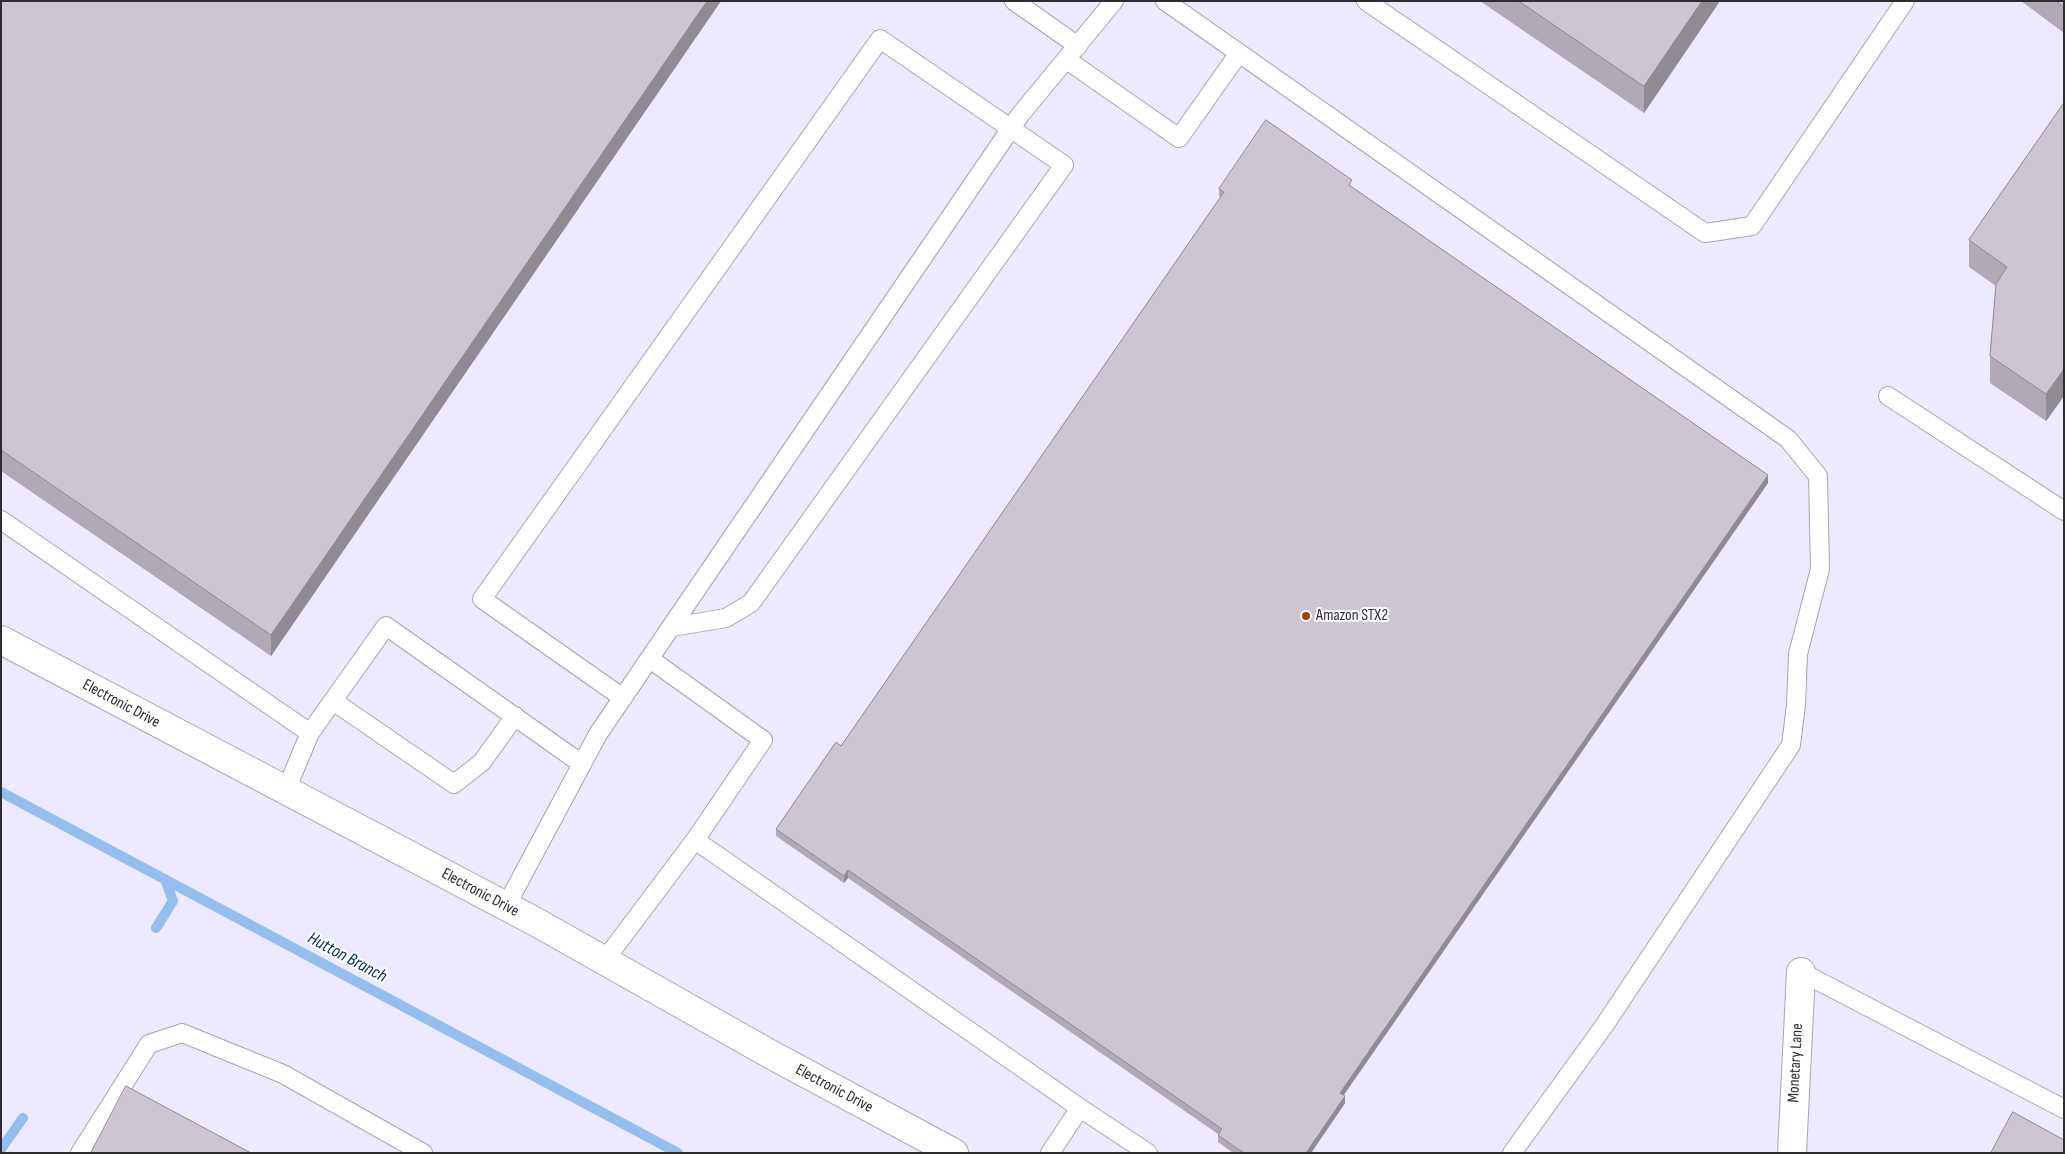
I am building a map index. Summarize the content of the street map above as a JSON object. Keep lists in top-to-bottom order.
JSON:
{
  "streets": {
    "street": ["Electronic Drive", "Monetary Lane"]
  },
  "water": ["Hutton Branch"],
  "places": ["Amazon STX2"]
}
